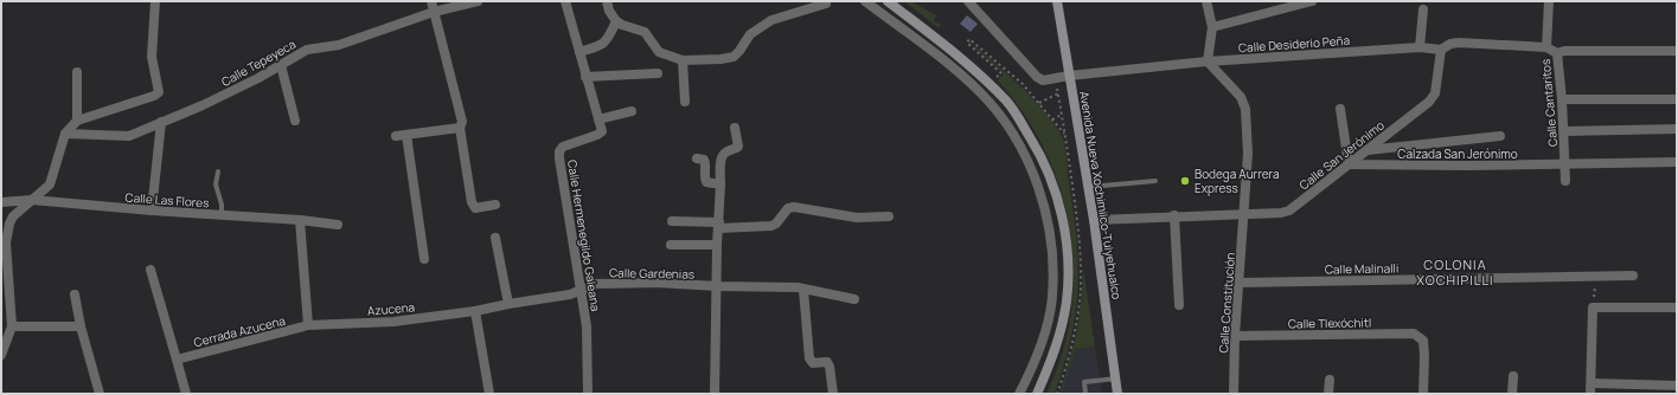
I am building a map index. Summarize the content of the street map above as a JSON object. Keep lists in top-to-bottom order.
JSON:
{
  "streets": {
    "main road": ["Avenida Nueva Xochimilco-Tulyehualco"],
    "street": [
      "Calle Desiderio Peña",
      "Calle Tepeyeca",
      "Calle Cantaritos",
      "Calzada San Jerónimo",
      "Calle San Jerónimo",
      "Calle Las Flores",
      "Calle Hermenegildo Galeana",
      "Calle Malinalli",
      "Calle Gardenias",
      "Calle Constitución",
      "Azucena",
      "Calle Tlexóchitl",
      "Cerrada Azucena"
    ]
  },
  "crossings": [
    ["Calle Desiderio Peña", "Calle Cantaritos"],
    ["Calle Desiderio Peña", "Calle San Jerónimo"],
    ["Calle Desiderio Peña", "Avenida Nueva Xochimilco-Tulyehualco"],
    ["Calle Desiderio Peña", "Calle Constitución"],
    ["Calle Cantaritos", "Calzada San Jerónimo"],
    ["Calzada San Jerónimo", "Calle San Jerónimo"],
    ["Calle San Jerónimo", "Avenida Nueva Xochimilco-Tulyehualco"],
    ["Calle San Jerónimo", "Calle Constitución"],
    ["Calle Hermenegildo Galeana", "Calle Gardenias"],
    ["Calle Malinalli", "Calle Constitución"],
    ["Calle Gardenias", "Azucena"],
    ["Calle Constitución", "Calle Tlexóchitl"],
    ["Azucena", "Cerrada Azucena"]
  ],
  "districts": ["COLONIA XOCHIPILLI"],
  "places": ["Bodega Aurrera Express"]
}
